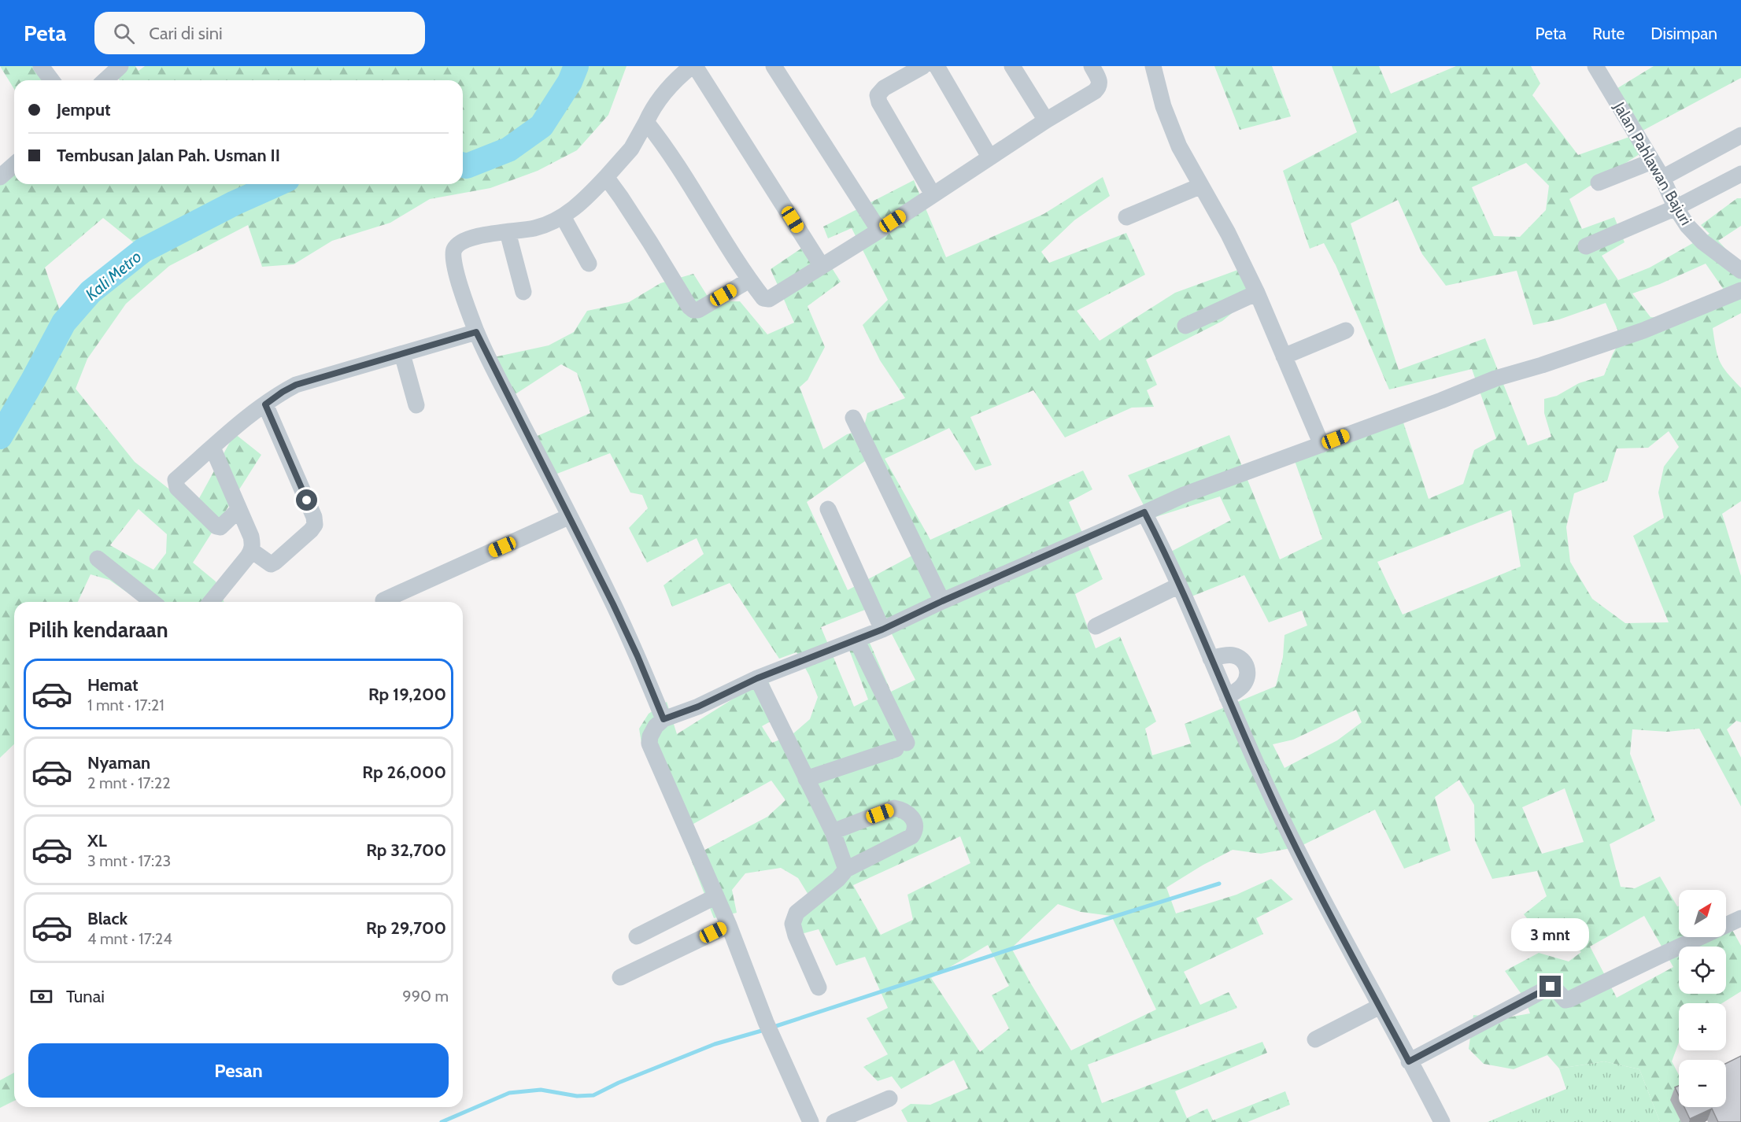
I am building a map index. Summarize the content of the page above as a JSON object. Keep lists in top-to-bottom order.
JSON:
{
  "streets": {
    "street": ["Jalan Pahlawan Bajuri"]
  },
  "water": ["Kali Metro"],
  "north": "top right",
  "page": {
    "header": "Peta",
    "search": "Cari di sini",
    "nav": ["Peta", "Rute", "Disimpan"],
    "banner": ["Jemput", "Tembusan Jalan Pah. Usman II"],
    "heading": "Pilih kendaraan",
    "list": [
      {
        "name": "Hemat",
        "note": "1 mnt · 17:21",
        "value": "Rp 19,200"
      },
      {
        "name": "Nyaman",
        "note": "2 mnt · 17:22",
        "value": "Rp 26,000"
      },
      {
        "name": "XL",
        "note": "3 mnt · 17:23",
        "value": "Rp 32,700"
      },
      {
        "name": "Black",
        "note": "4 mnt · 17:24",
        "value": "Rp 29,700"
      }
    ],
    "map_buttons": ["+", "−"],
    "bubble": "3 mnt",
    "pay": ["Tunai", "990 m"],
    "buttons": "Pesan"
  }
}
